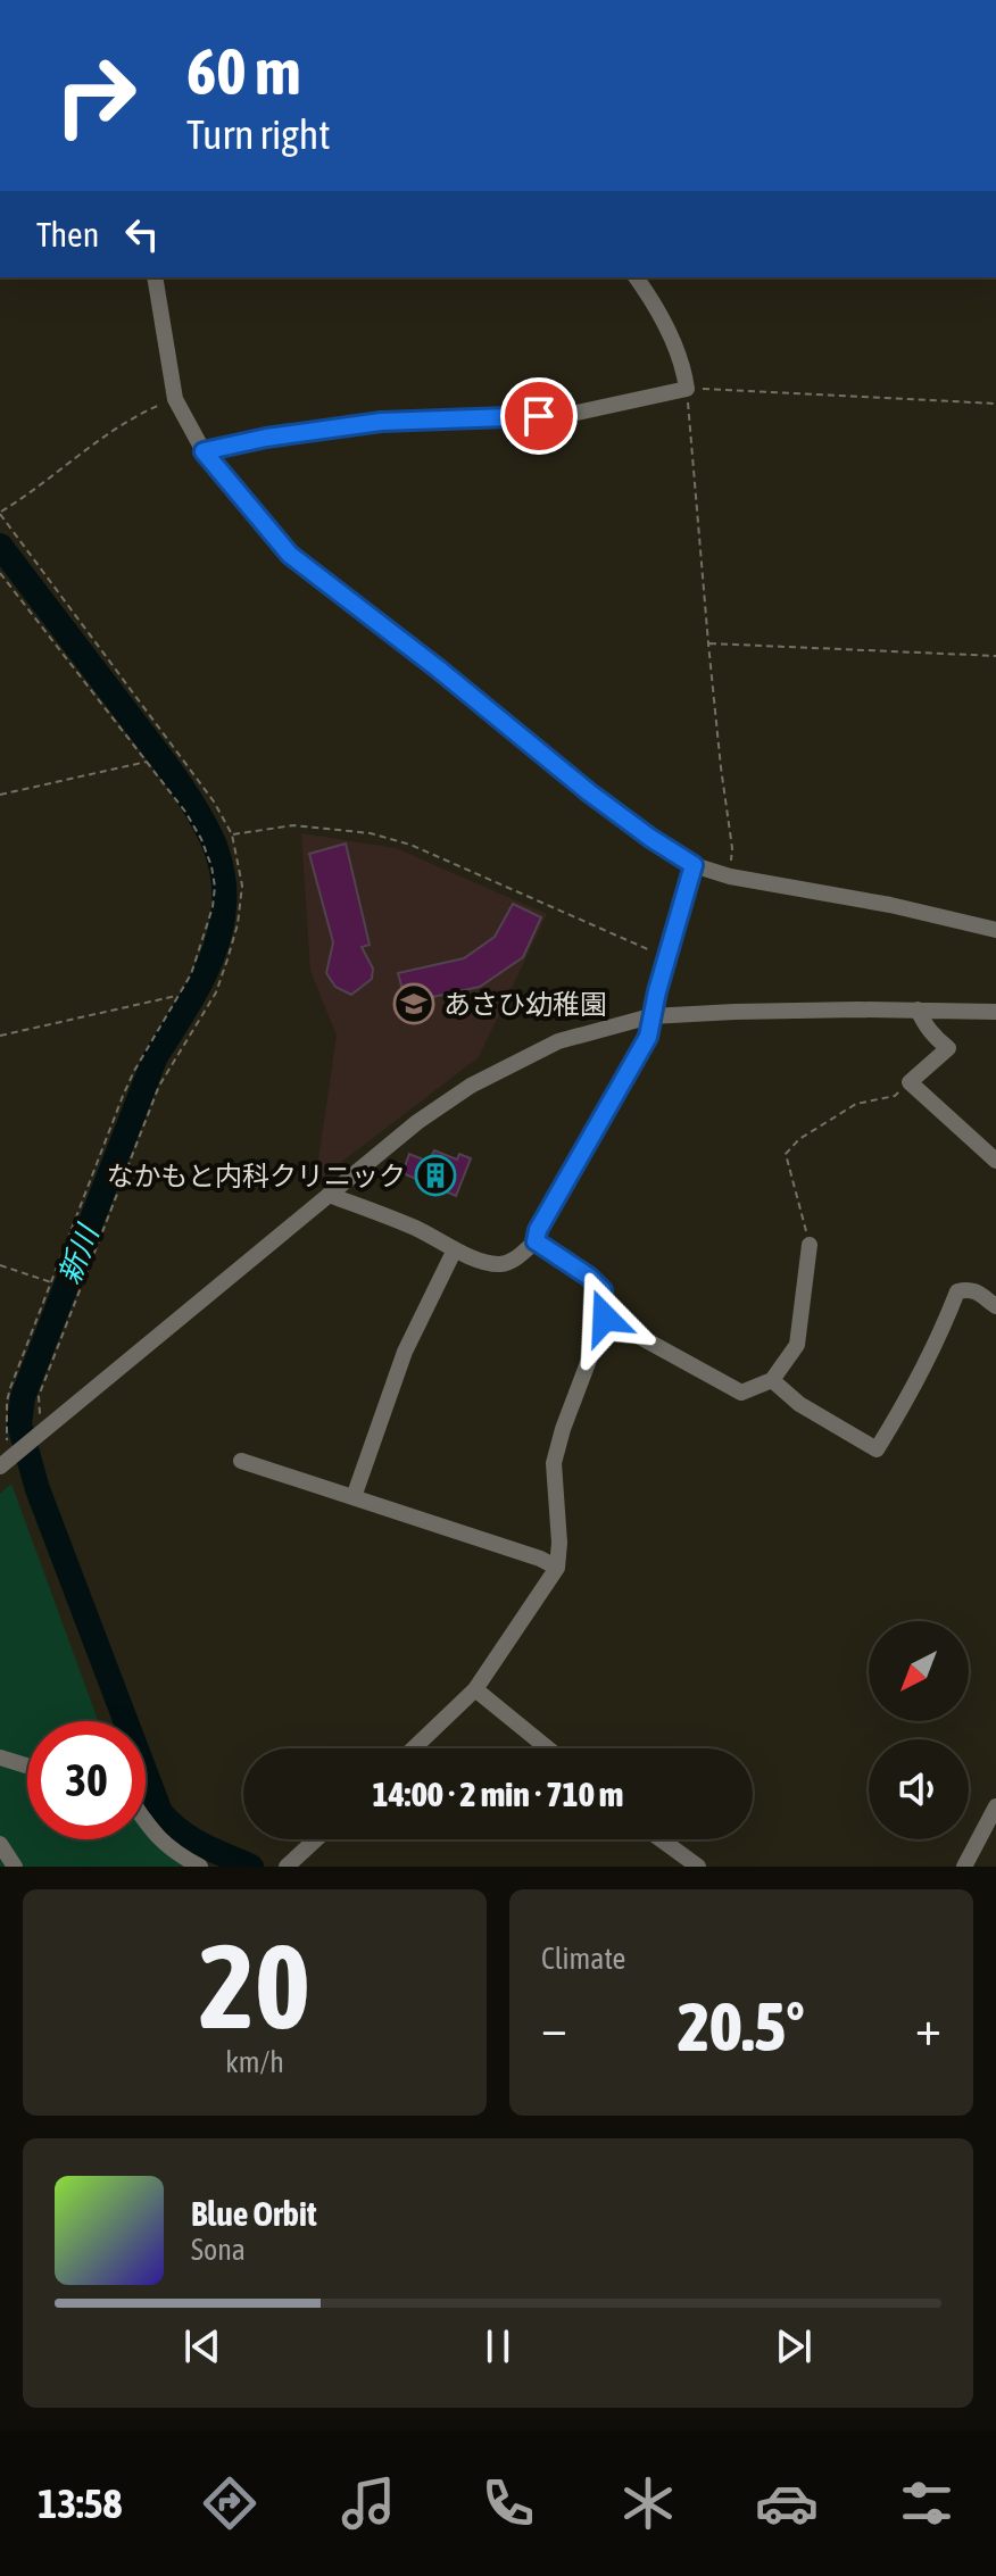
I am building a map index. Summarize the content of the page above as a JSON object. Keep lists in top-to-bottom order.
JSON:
{
  "water": ["新川"],
  "places": {
    "school or university": ["あさひ幼稚園"],
    "building": ["なかもと内科クリニック"]
  },
  "north": "bottom left",
  "page": {
    "turn": ["60 m", "Turn right"],
    "then": "Then",
    "limit": "30",
    "trip": "14:00 · 2 min · 710 m",
    "tile": [
      ["20", "km/h"],
      "Climate"
    ],
    "heat": ["−", "20.5°", "+"],
    "song": ["Blue Orbit", "Sona"],
    "tabs": "13:58"
  }
}
